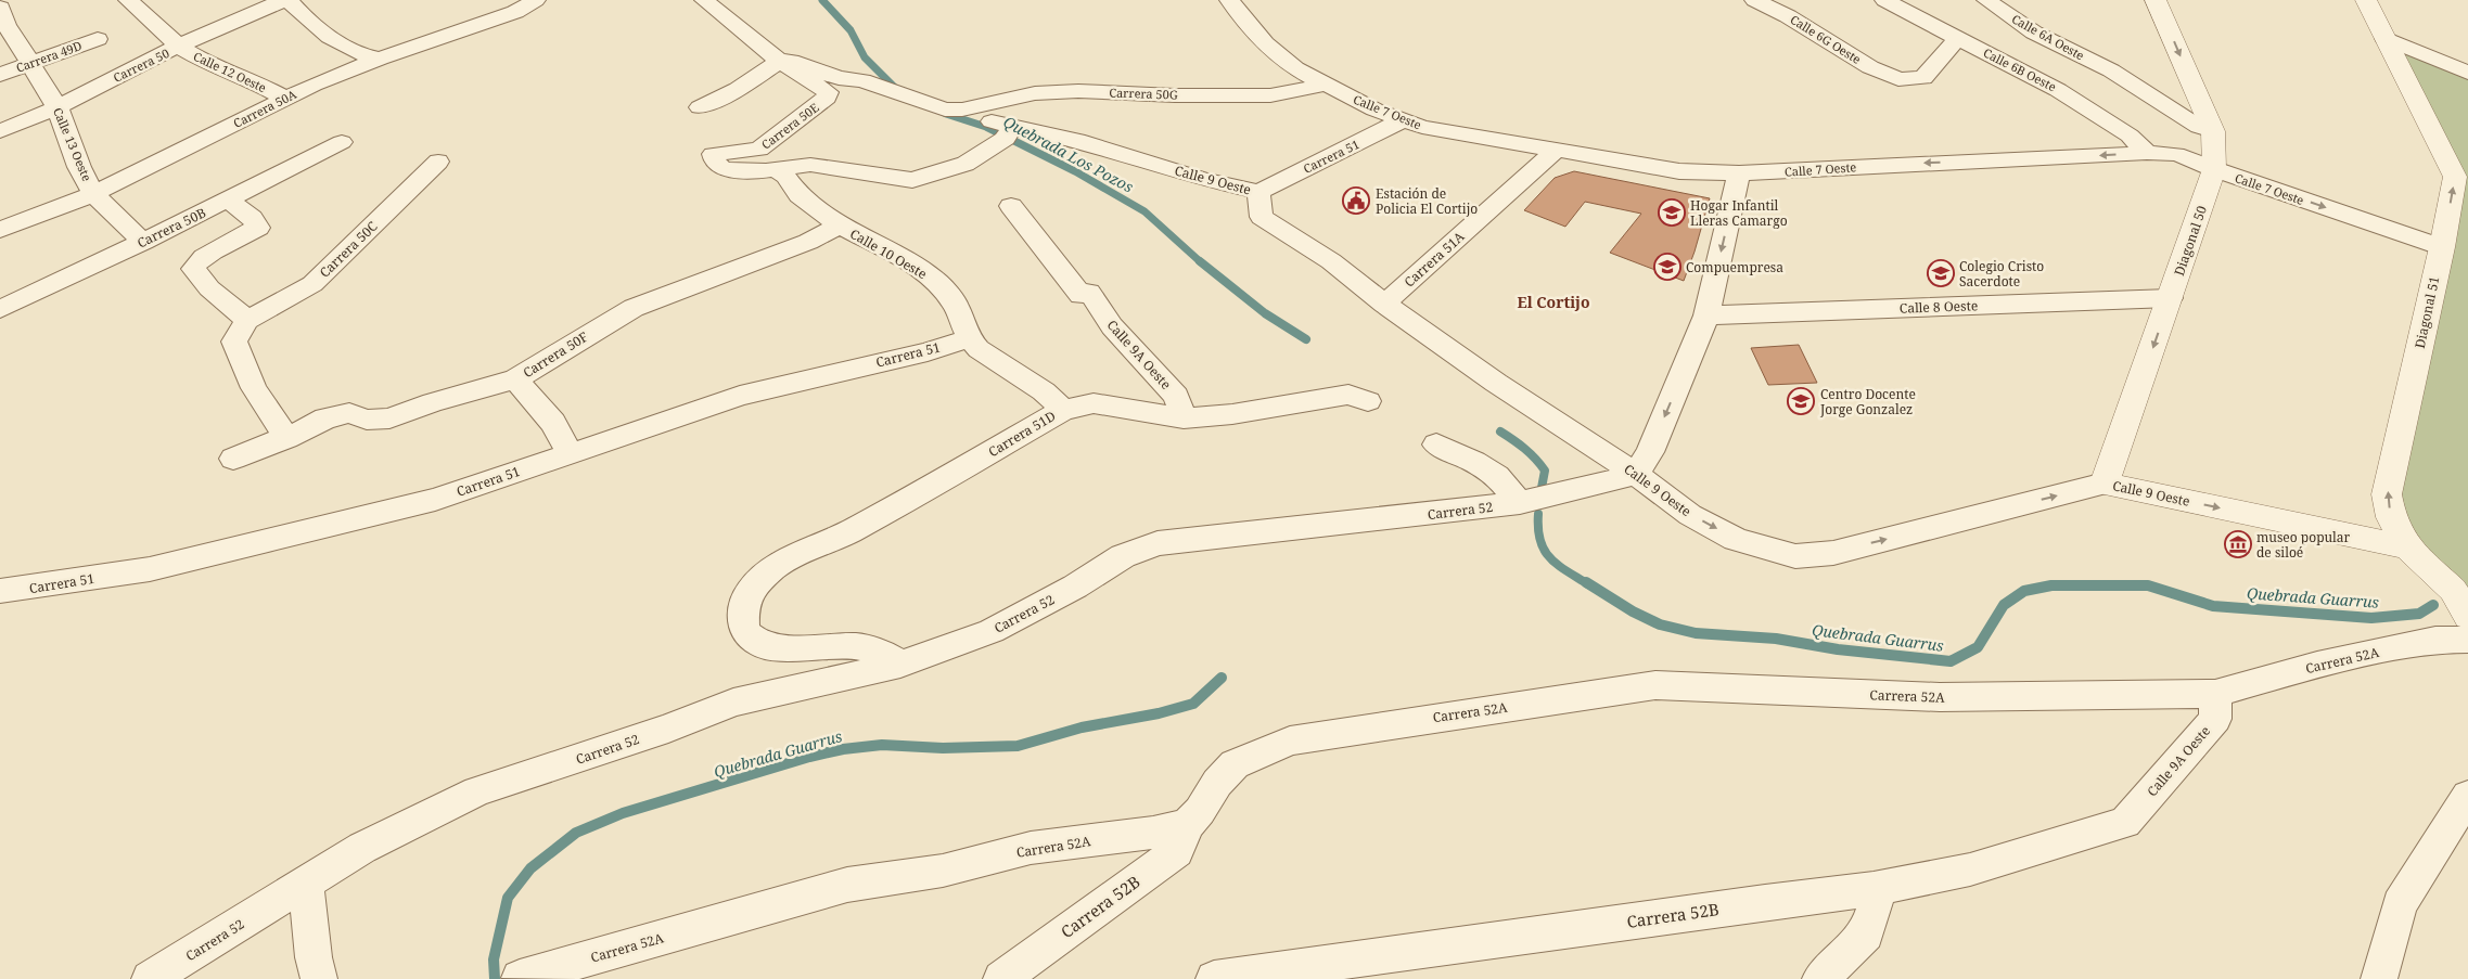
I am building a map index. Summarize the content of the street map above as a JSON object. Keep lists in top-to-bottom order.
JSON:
{
  "streets": {
    "street": [
      "Calle 6A Oeste",
      "Calle 6G Oeste",
      "Carrera 49D",
      "Carrera 50",
      "Calle 6B Oeste",
      "Calle 12 Oeste",
      "Carrera 50G",
      "Carrera 50A",
      "Calle 7 Oeste",
      "Carrera 50E",
      "Calle 13 Oeste",
      "Carrera 51",
      "Calle 9 Oeste",
      "Carrera 50B",
      "Diagonal 50",
      "Carrera 50C",
      "Calle 10 Oeste",
      "Carrera 51A",
      "Calle 8 Oeste",
      "Diagonal 51",
      "Carrera 50F",
      "Calle 9A Oeste",
      "Carrera 51D",
      "Carrera 52",
      "Carrera 52A",
      "Carrera 52B"
    ]
  },
  "crossings": [
    ["Calle 6A Oeste", "Diagonal 50"],
    ["Calle 6G Oeste", "Calle 6B Oeste"],
    ["Carrera 49D", "Calle 13 Oeste"],
    ["Carrera 50", "Calle 12 Oeste"],
    ["Carrera 50", "Calle 13 Oeste"],
    ["Calle 6B Oeste", "Calle 7 Oeste"],
    ["Calle 12 Oeste", "Carrera 50A"],
    ["Carrera 50G", "Calle 7 Oeste"],
    ["Carrera 50G", "Carrera 50E"],
    ["Carrera 50A", "Calle 13 Oeste"],
    ["Calle 7 Oeste", "Carrera 51"],
    ["Calle 7 Oeste", "Diagonal 50"],
    ["Calle 7 Oeste", "Carrera 51A"],
    ["Calle 7 Oeste", "Diagonal 51"],
    ["Carrera 50E", "Calle 10 Oeste"],
    ["Calle 13 Oeste", "Carrera 50B"],
    ["Carrera 51", "Calle 9 Oeste"],
    ["Carrera 51", "Calle 10 Oeste"],
    ["Calle 9 Oeste", "Diagonal 50"],
    ["Calle 9 Oeste", "Carrera 51A"],
    ["Calle 9 Oeste", "Diagonal 51"],
    ["Calle 9 Oeste", "Carrera 52"],
    ["Diagonal 50", "Calle 8 Oeste"],
    ["Calle 10 Oeste", "Carrera 50F"],
    ["Calle 9A Oeste", "Carrera 51D"],
    ["Calle 9A Oeste", "Carrera 52A"],
    ["Calle 9A Oeste", "Carrera 52B"],
    ["Carrera 51D", "Carrera 52"],
    ["Carrera 52A", "Carrera 52B"]
  ],
  "one_way": ["Calle 9 Oeste", "Diagonal 50", "Diagonal 51"],
  "districts": ["El Cortijo"],
  "water": ["Quebrada Los Pozos", "Quebrada Guarrus"],
  "places": {
    "public building": ["Estación de Policia El Cortijo"],
    "school or university": [
      "Hogar Infantil Lleras Camargo",
      "Compuempresa",
      "Colegio Cristo Sacerdote",
      "Centro Docente Jorge Gonzalez"
    ],
    "museum": ["museo popular de siloé"]
  }
}
